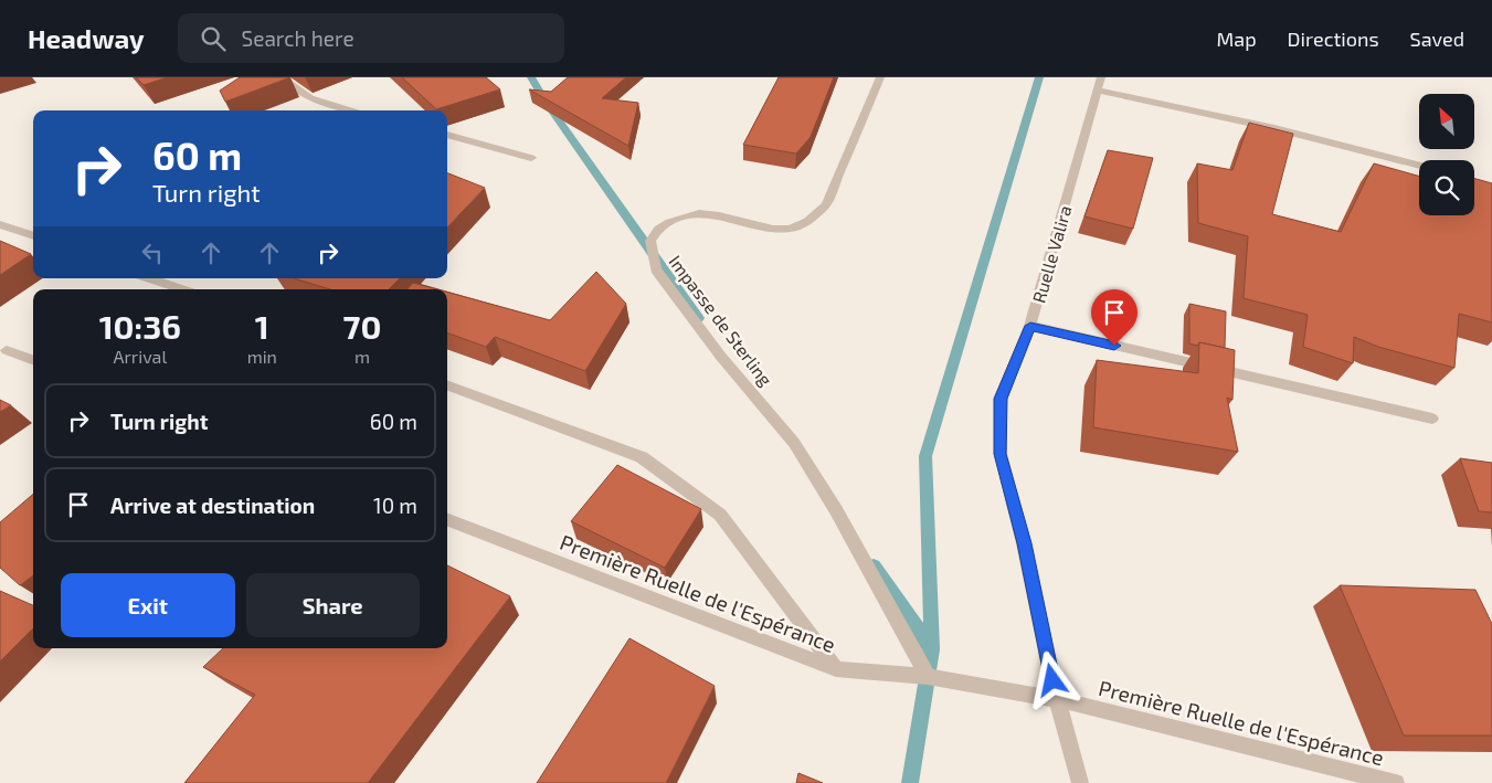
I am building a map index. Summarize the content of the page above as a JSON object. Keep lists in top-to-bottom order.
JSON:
{
  "streets": {
    "street": ["Ruelle Valira", "Impasse de Sterling", "Première Ruelle de l'Espérance"]
  },
  "crossings": [
    ["Ruelle Valira", "Première Ruelle de l'Espérance"],
    ["Impasse de Sterling", "Première Ruelle de l'Espérance"]
  ],
  "north": "top left",
  "page": {
    "header": "Headway",
    "search": "Search here",
    "nav": ["Map", "Directions", "Saved"],
    "turn": ["60 m", "Turn right"],
    "eta": [
      "10:36",
      "Arrival",
      "1",
      "min",
      "70",
      "m"
    ],
    "list": [
      {
        "name": "Turn right",
        "value": "60 m"
      },
      {
        "name": "Arrive at destination",
        "value": "10 m"
      }
    ],
    "buttons": ["Exit", "Share"]
  }
}
